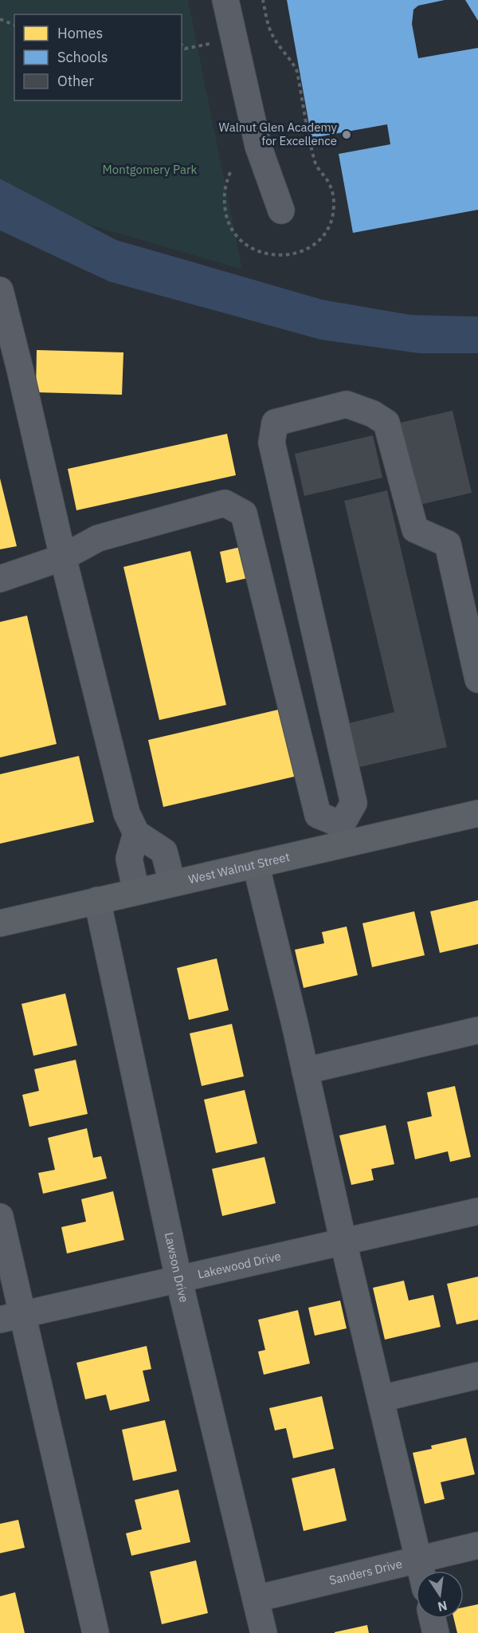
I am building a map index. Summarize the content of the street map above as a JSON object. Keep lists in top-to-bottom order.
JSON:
{
  "streets": {
    "main road": ["West Walnut Street"],
    "street": ["Lakewood Drive", "Lawson Drive", "Sanders Drive"]
  },
  "crossings": [
    ["West Walnut Street", "Lawson Drive"],
    ["Lakewood Drive", "Lawson Drive"],
    ["Lawson Drive", "Sanders Drive"]
  ],
  "parks": ["Montgomery Park"],
  "places": ["Walnut Glen Academy for Excellence"],
  "legend": ["Homes", "Schools", "Other"],
  "north": "bottom"
}
